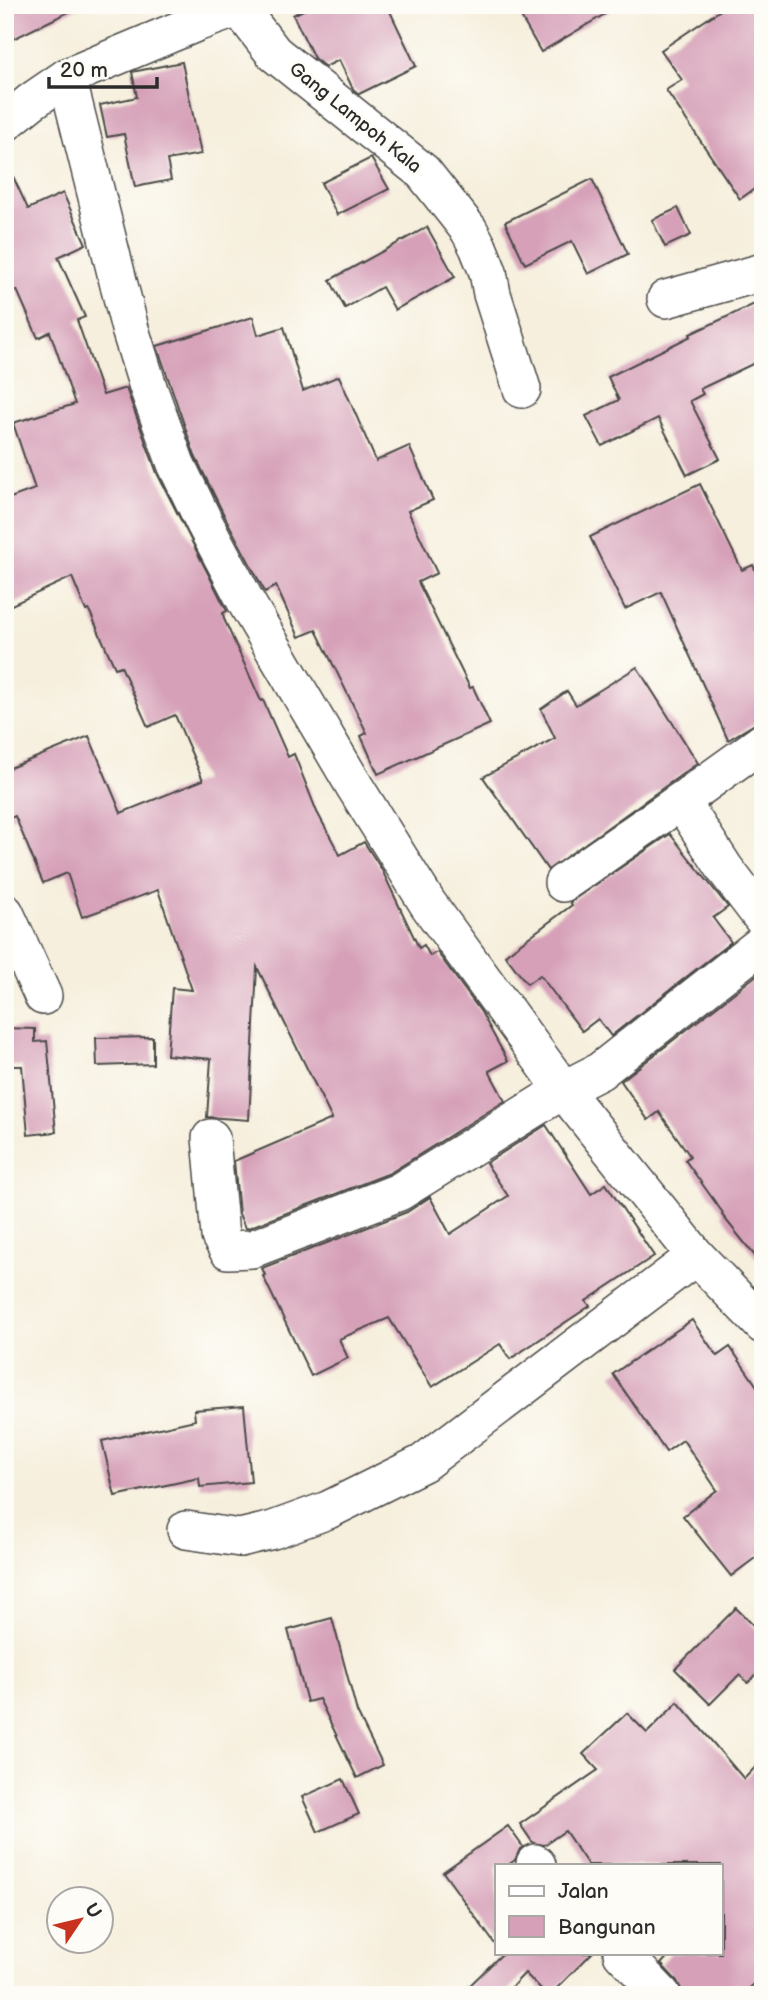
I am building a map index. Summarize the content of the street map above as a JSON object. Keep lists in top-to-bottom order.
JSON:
{
  "streets": {
    "street": ["Gang Lampoh Kala"]
  },
  "legend": ["Jalan", "Bangunan"],
  "scale_bar": "20 m",
  "north": "top right"
}
